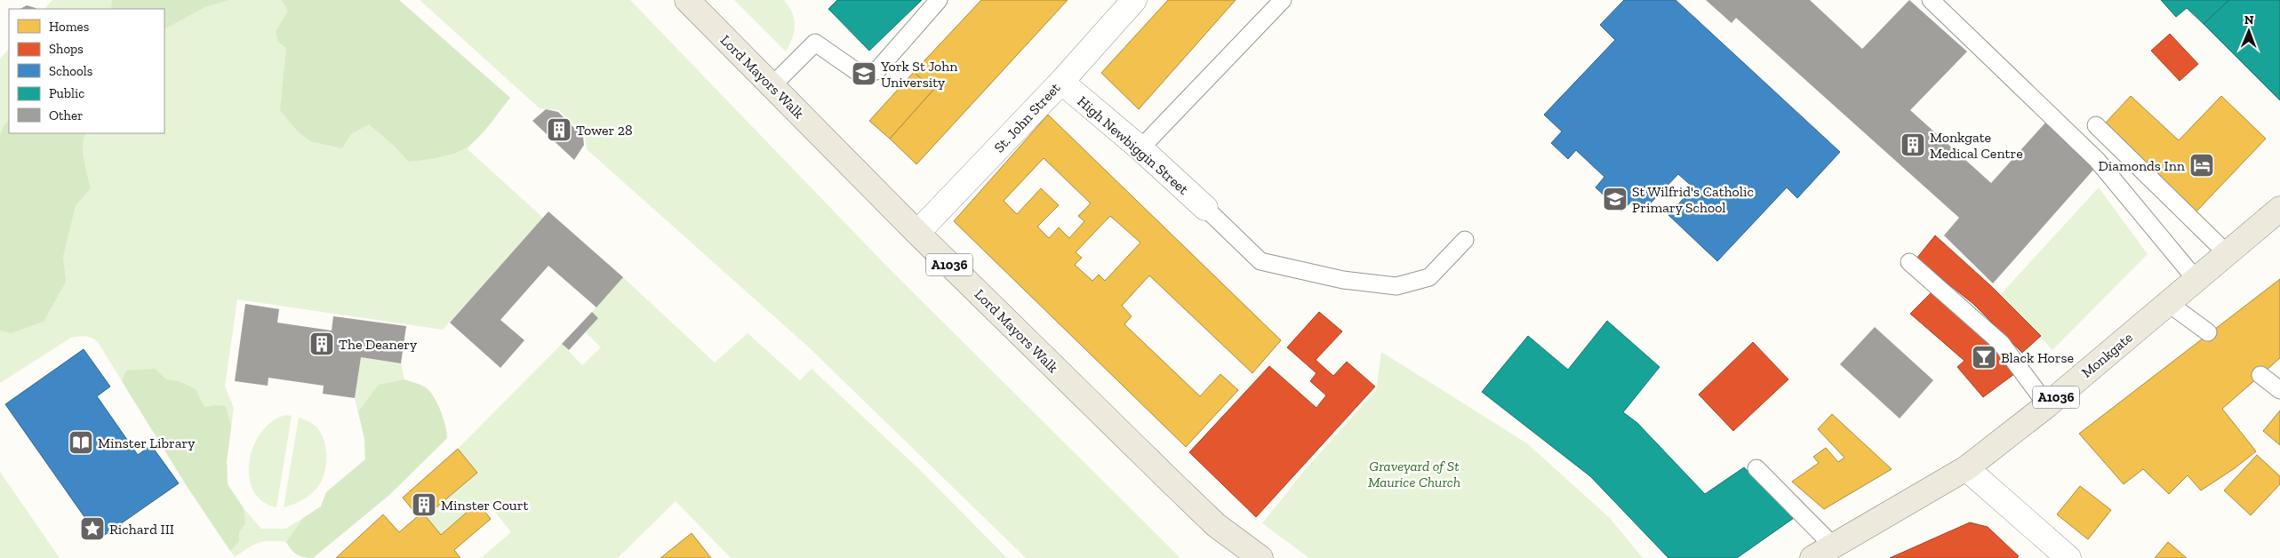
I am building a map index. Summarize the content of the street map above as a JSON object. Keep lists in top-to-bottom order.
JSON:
{
  "streets": {
    "main road": ["Lord Mayors Walk", "A1036", "Monkgate"],
    "street": ["St. John Street", "High Newbiggin Street"]
  },
  "crossings": [
    ["Lord Mayors Walk", "St. John Street"],
    ["St. John Street", "High Newbiggin Street"]
  ],
  "parks": ["Graveyard of St Maurice Church"],
  "places": {
    "school or university": ["York St John University", "St Wilfrid's Catholic Primary School"],
    "building": [
      "Tower 28",
      "Monkgate Medical Centre",
      "The Deanery",
      "Minster Court"
    ],
    "hotel": ["Diamonds Inn"],
    "bar": ["Black Horse"],
    "library": ["Minster Library"],
    "place": ["Richard III"]
  },
  "legend": [
    "Homes",
    "Shops",
    "Schools",
    "Public",
    "Other"
  ],
  "north": "top"
}
